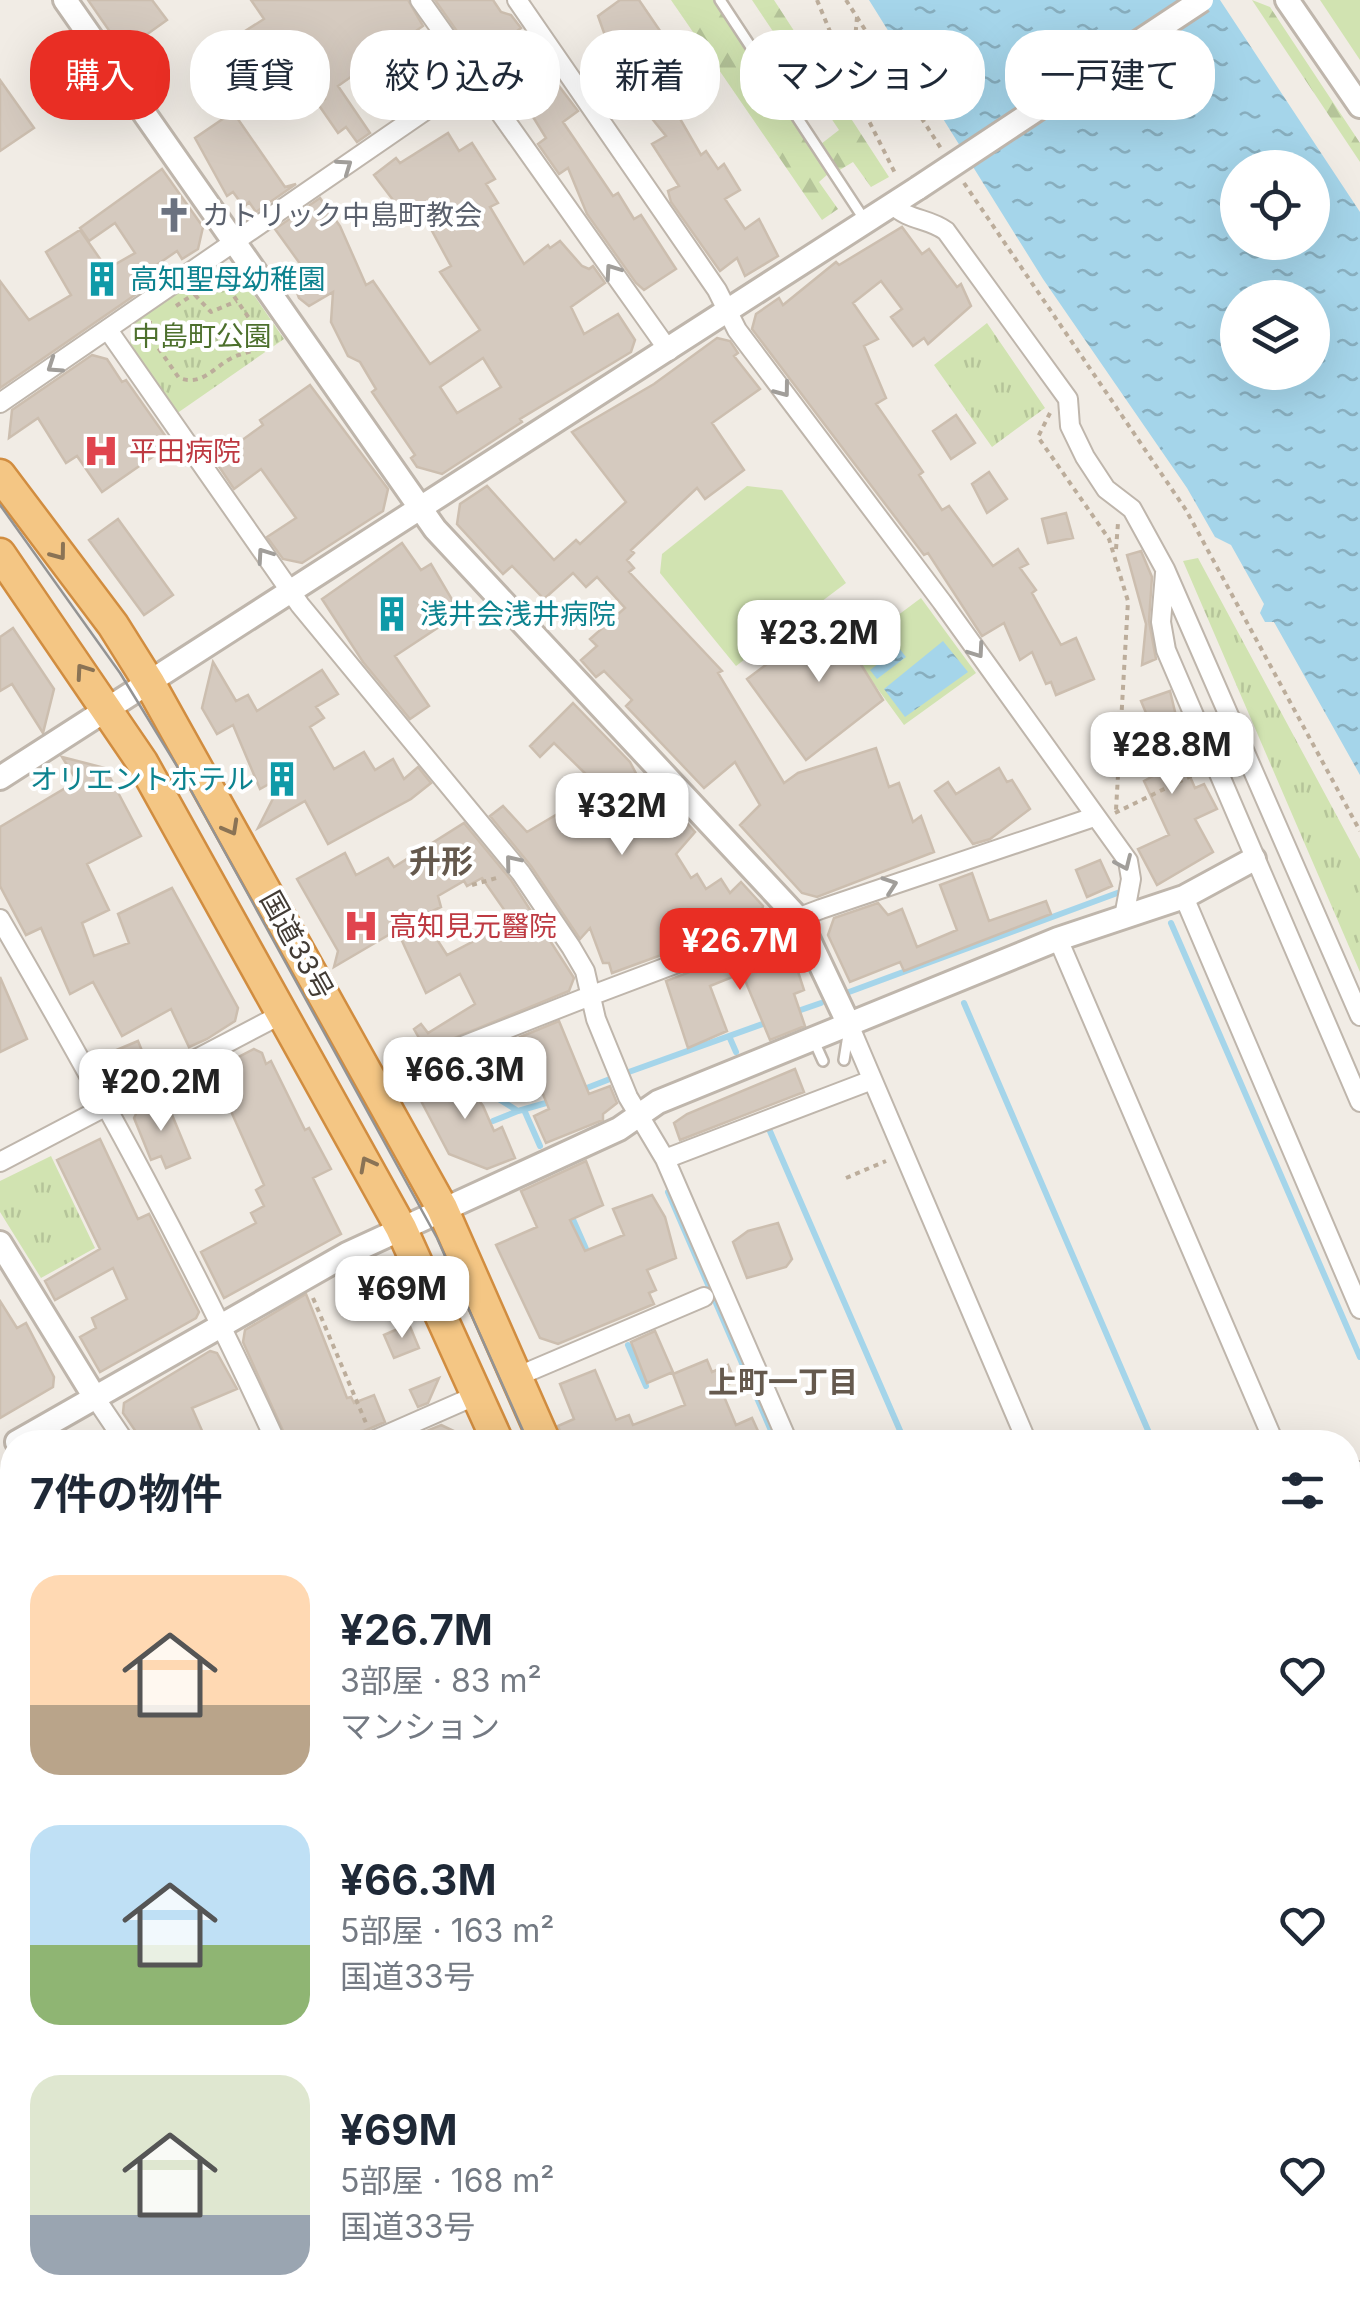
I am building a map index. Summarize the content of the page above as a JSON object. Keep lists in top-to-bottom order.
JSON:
{
  "streets": {
    "highway": ["国道33号"]
  },
  "districts": ["升形", "上町一丁目"],
  "parks": ["中島町公園"],
  "places": {
    "church": ["カトリック中島町教会"],
    "building": ["高知聖母幼稚園", "浅井会浅井病院", "オリエントホテル"],
    "hospital": ["平田病院", "高知見元醫院"]
  },
  "page": {
    "chip": [
      "購入",
      "賃貸",
      "絞り込み",
      "新着",
      "マンション",
      "一戸建て"
    ],
    "price": [
      "¥23.2M",
      "¥28.8M",
      "¥32M",
      "¥26.7M",
      "¥66.3M",
      "¥20.2M",
      "¥69M"
    ],
    "heading": "7件の物件",
    "list": [
      {
        "name": "¥26.7M",
        "note": "3部屋 · 83 m² · マンション"
      },
      {
        "name": "¥66.3M",
        "note": "5部屋 · 163 m² · 国道33号"
      },
      {
        "name": "¥69M",
        "note": "5部屋 · 168 m² · 国道33号"
      }
    ]
  }
}
